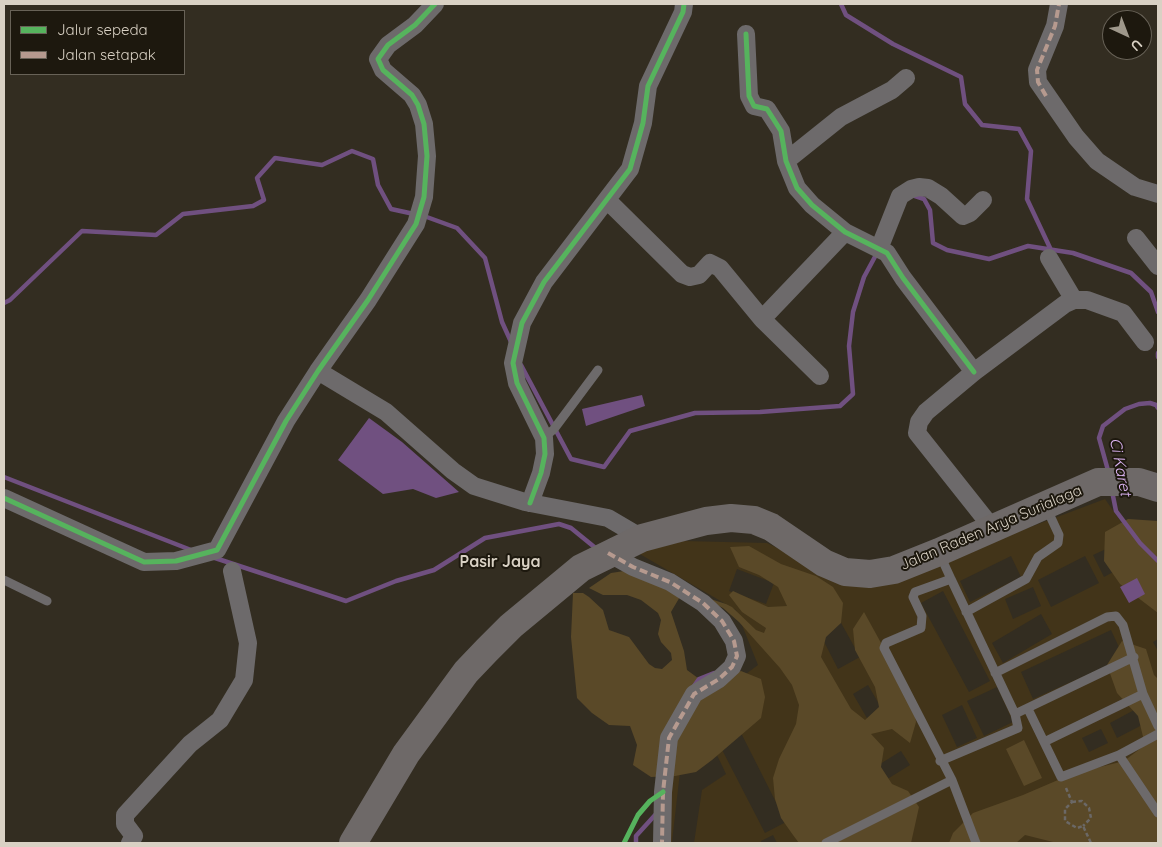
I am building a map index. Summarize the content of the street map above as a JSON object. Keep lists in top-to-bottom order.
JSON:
{
  "streets": {
    "main road": ["Jalan Raden Arya Surialaga"]
  },
  "districts": ["Pasir Jaya"],
  "water": ["Ci Karet"],
  "legend": ["Jalur sepeda", "Jalan setapak"],
  "north": "bottom right"
}
